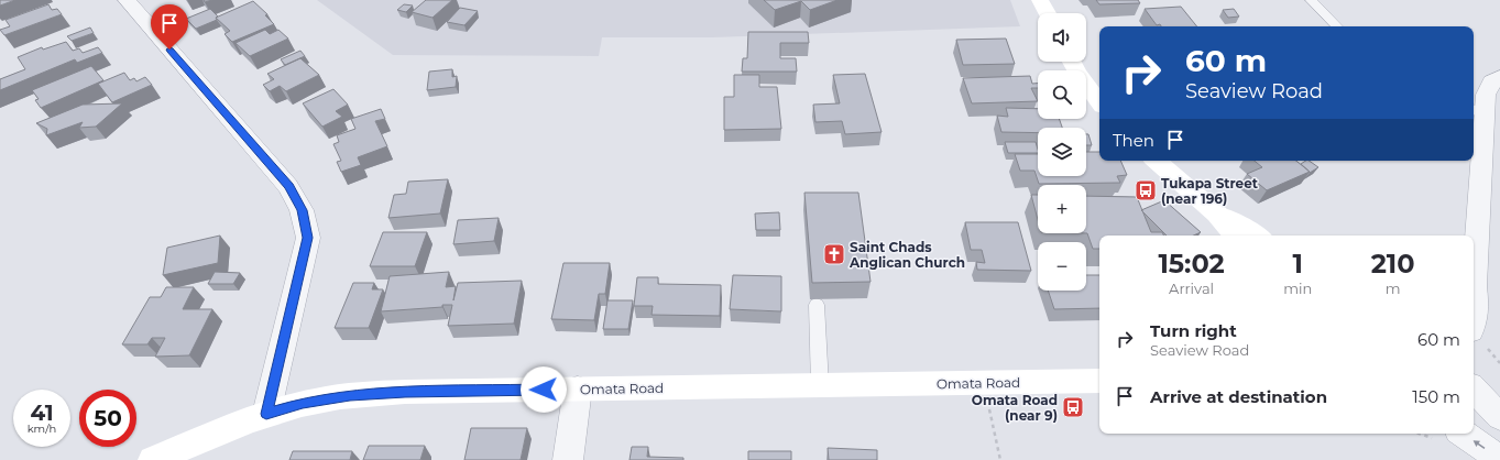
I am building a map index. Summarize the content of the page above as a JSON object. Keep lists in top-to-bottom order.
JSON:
{
  "streets": {
    "main road": ["Omata Road"]
  },
  "places": {
    "bus stop": ["Tukapa Street (near 196)", "Omata Road (near 9)"],
    "church": ["Saint Chads Anglican Church"]
  },
  "page": {
    "map_buttons": ["+", "−"],
    "turn": ["60 m", "Seaview Road"],
    "then": "Then",
    "eta": [
      "15:02",
      "Arrival",
      "1",
      "min",
      "210",
      "m"
    ],
    "list": [
      {
        "name": "Turn right",
        "note": "Seaview Road",
        "value": "60 m"
      },
      {
        "name": "Arrive at destination",
        "value": "150 m"
      }
    ],
    "speed": "41 km/h",
    "limit": "50"
  }
}
